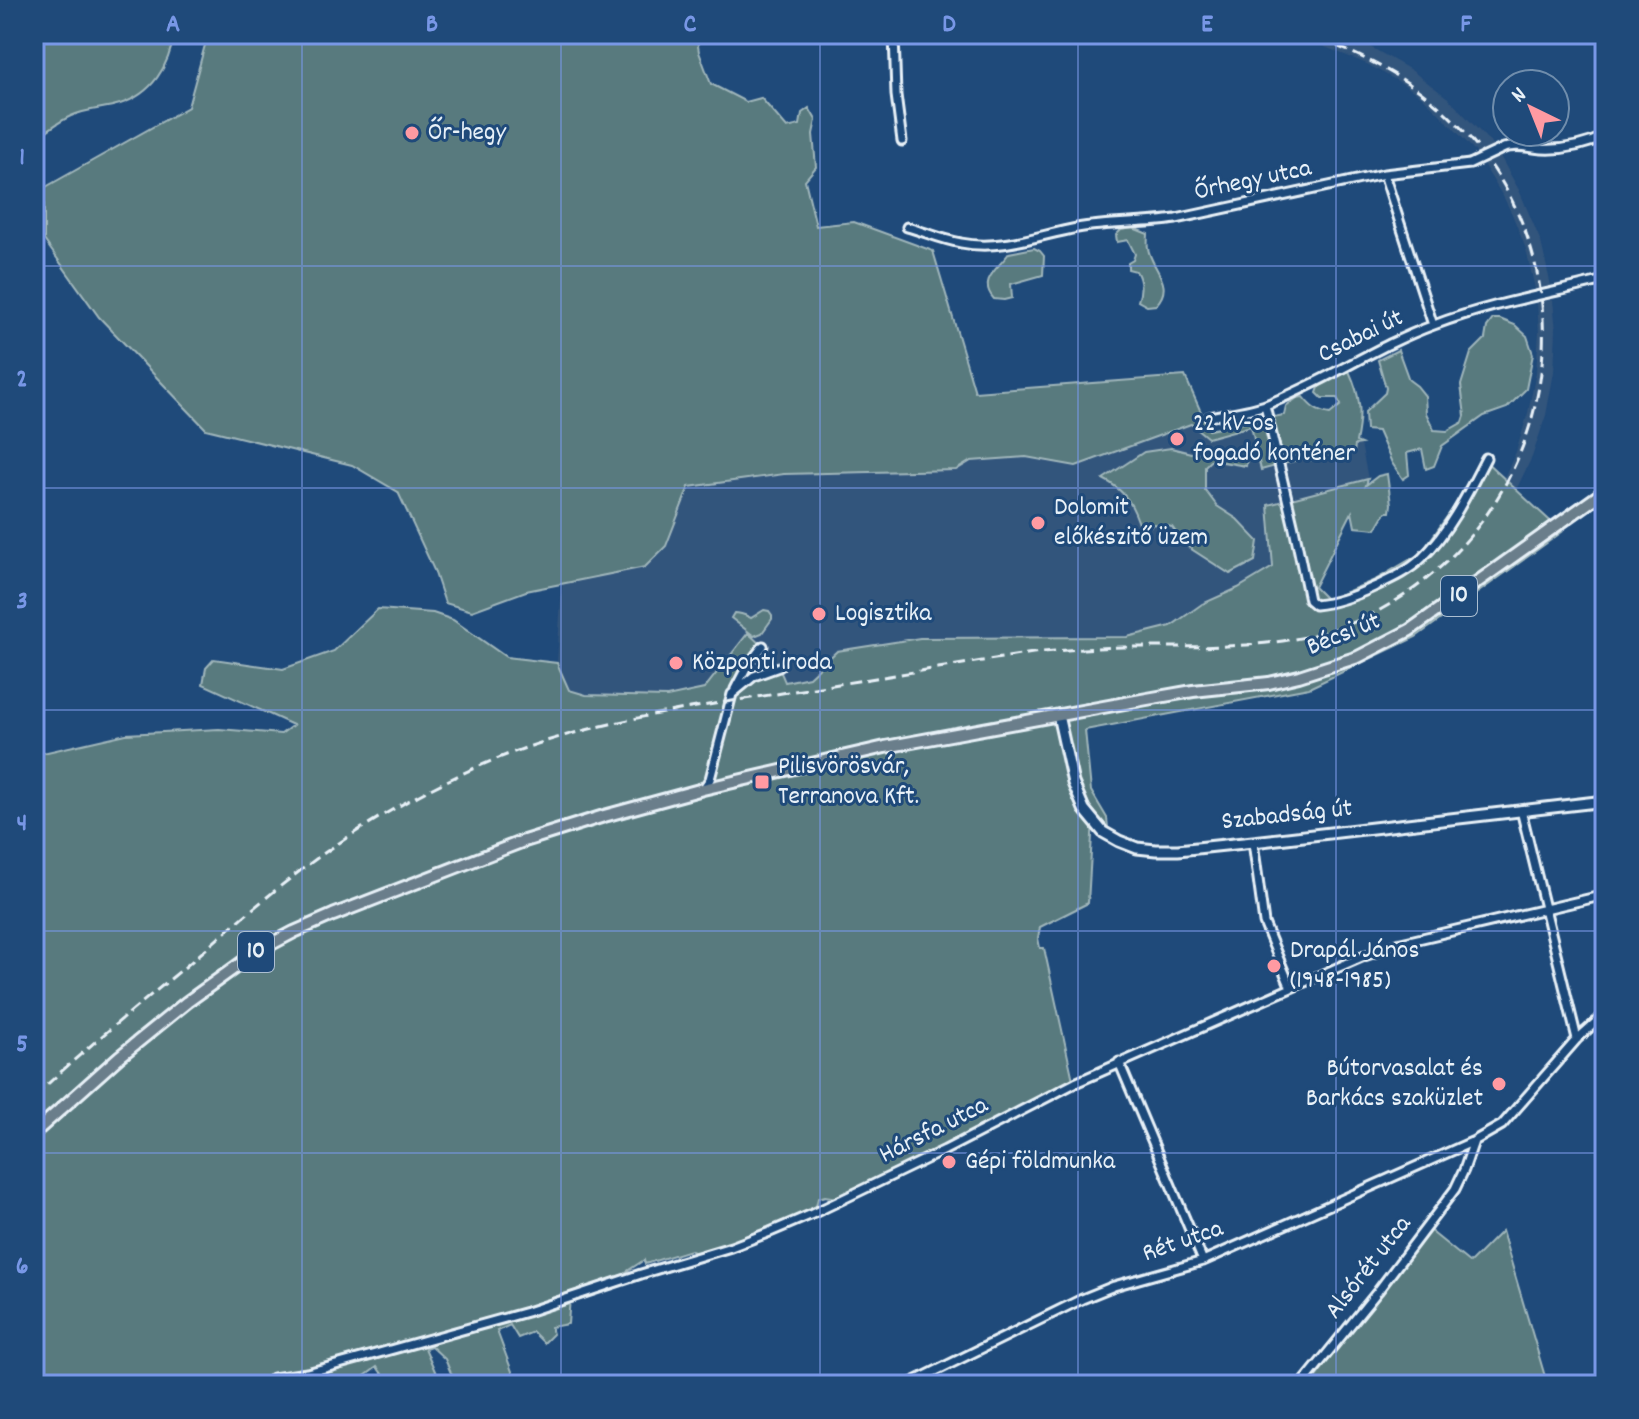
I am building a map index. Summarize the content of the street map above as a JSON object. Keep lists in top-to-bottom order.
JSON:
{
  "streets": {
    "main road": ["10", "Bécsi út", "Szabadság út"],
    "street": [
      "Őrhegy utca",
      "Csabai út",
      "Hársfa utca",
      "Rét utca",
      "Alsórét utca"
    ]
  },
  "crossings": [
    ["10", "Bécsi út"],
    ["10", "Szabadság út"],
    ["Bécsi út", "Szabadság út"],
    ["Rét utca", "Alsórét utca"]
  ],
  "places": {
    "other": [
      "Őr-hegy",
      "22 kV-os fogadó konténer",
      "Dolomit előkészitő üzem",
      "Logisztika",
      "Központi iroda",
      "Drapál János (1948-1985)",
      "Bútorvasalat és Barkács szaküzlet",
      "Gépi földmunka"
    ],
    "transit": ["Pilisvörösvár, Terranova Kft."]
  },
  "north": "top left",
  "grid": {
    "columns": [
      "A",
      "B",
      "C",
      "D",
      "E",
      "F"
    ],
    "rows": [
      "1",
      "2",
      "3",
      "4",
      "5",
      "6"
    ]
  }
}
